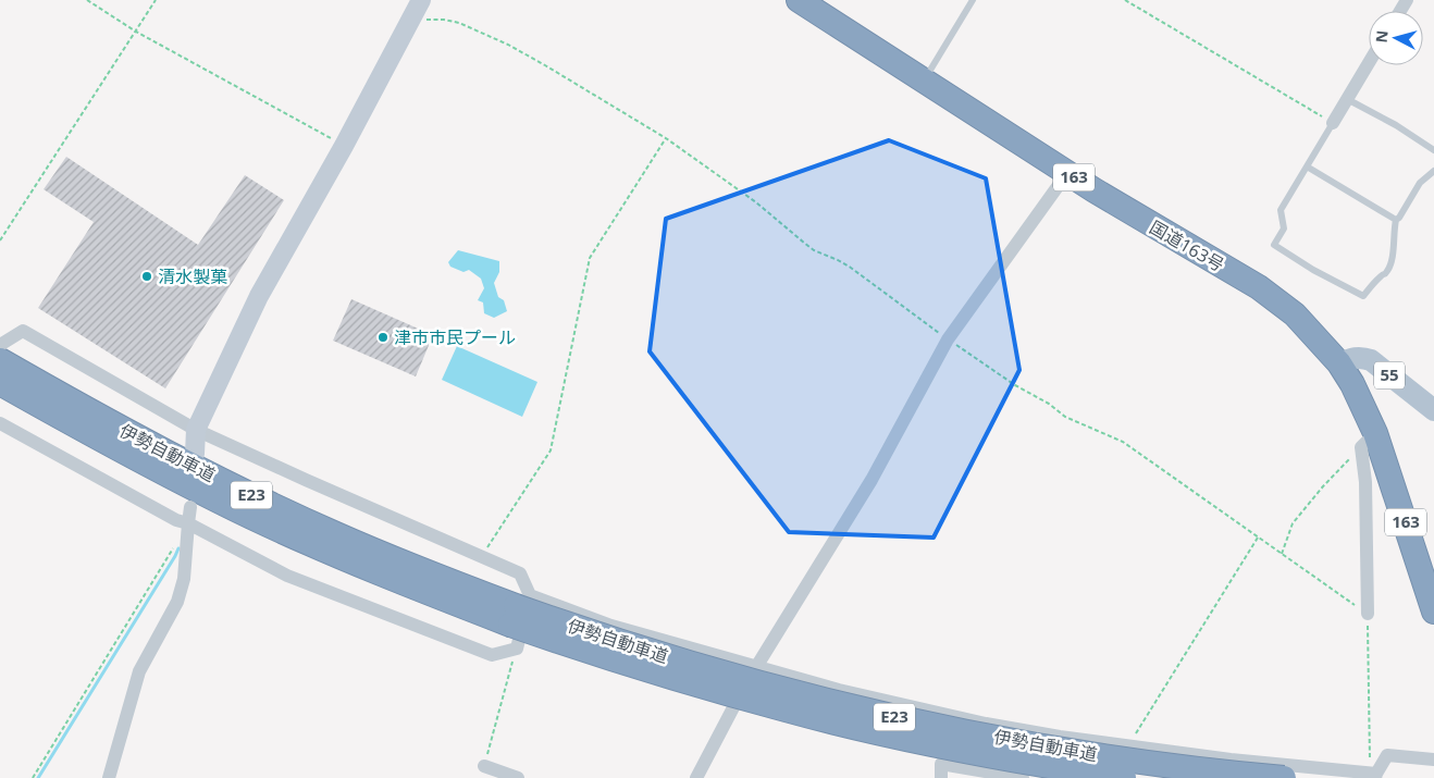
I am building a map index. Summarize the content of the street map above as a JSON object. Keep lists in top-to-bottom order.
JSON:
{
  "streets": {
    "highway": [
      "163",
      "国道163号",
      "伊勢自動車道",
      "E23"
    ],
    "main road": ["55"]
  },
  "crossings": [
    ["国道163号", "55"]
  ],
  "places": ["清水製菓", "津市市民プール"],
  "north": "left"
}
